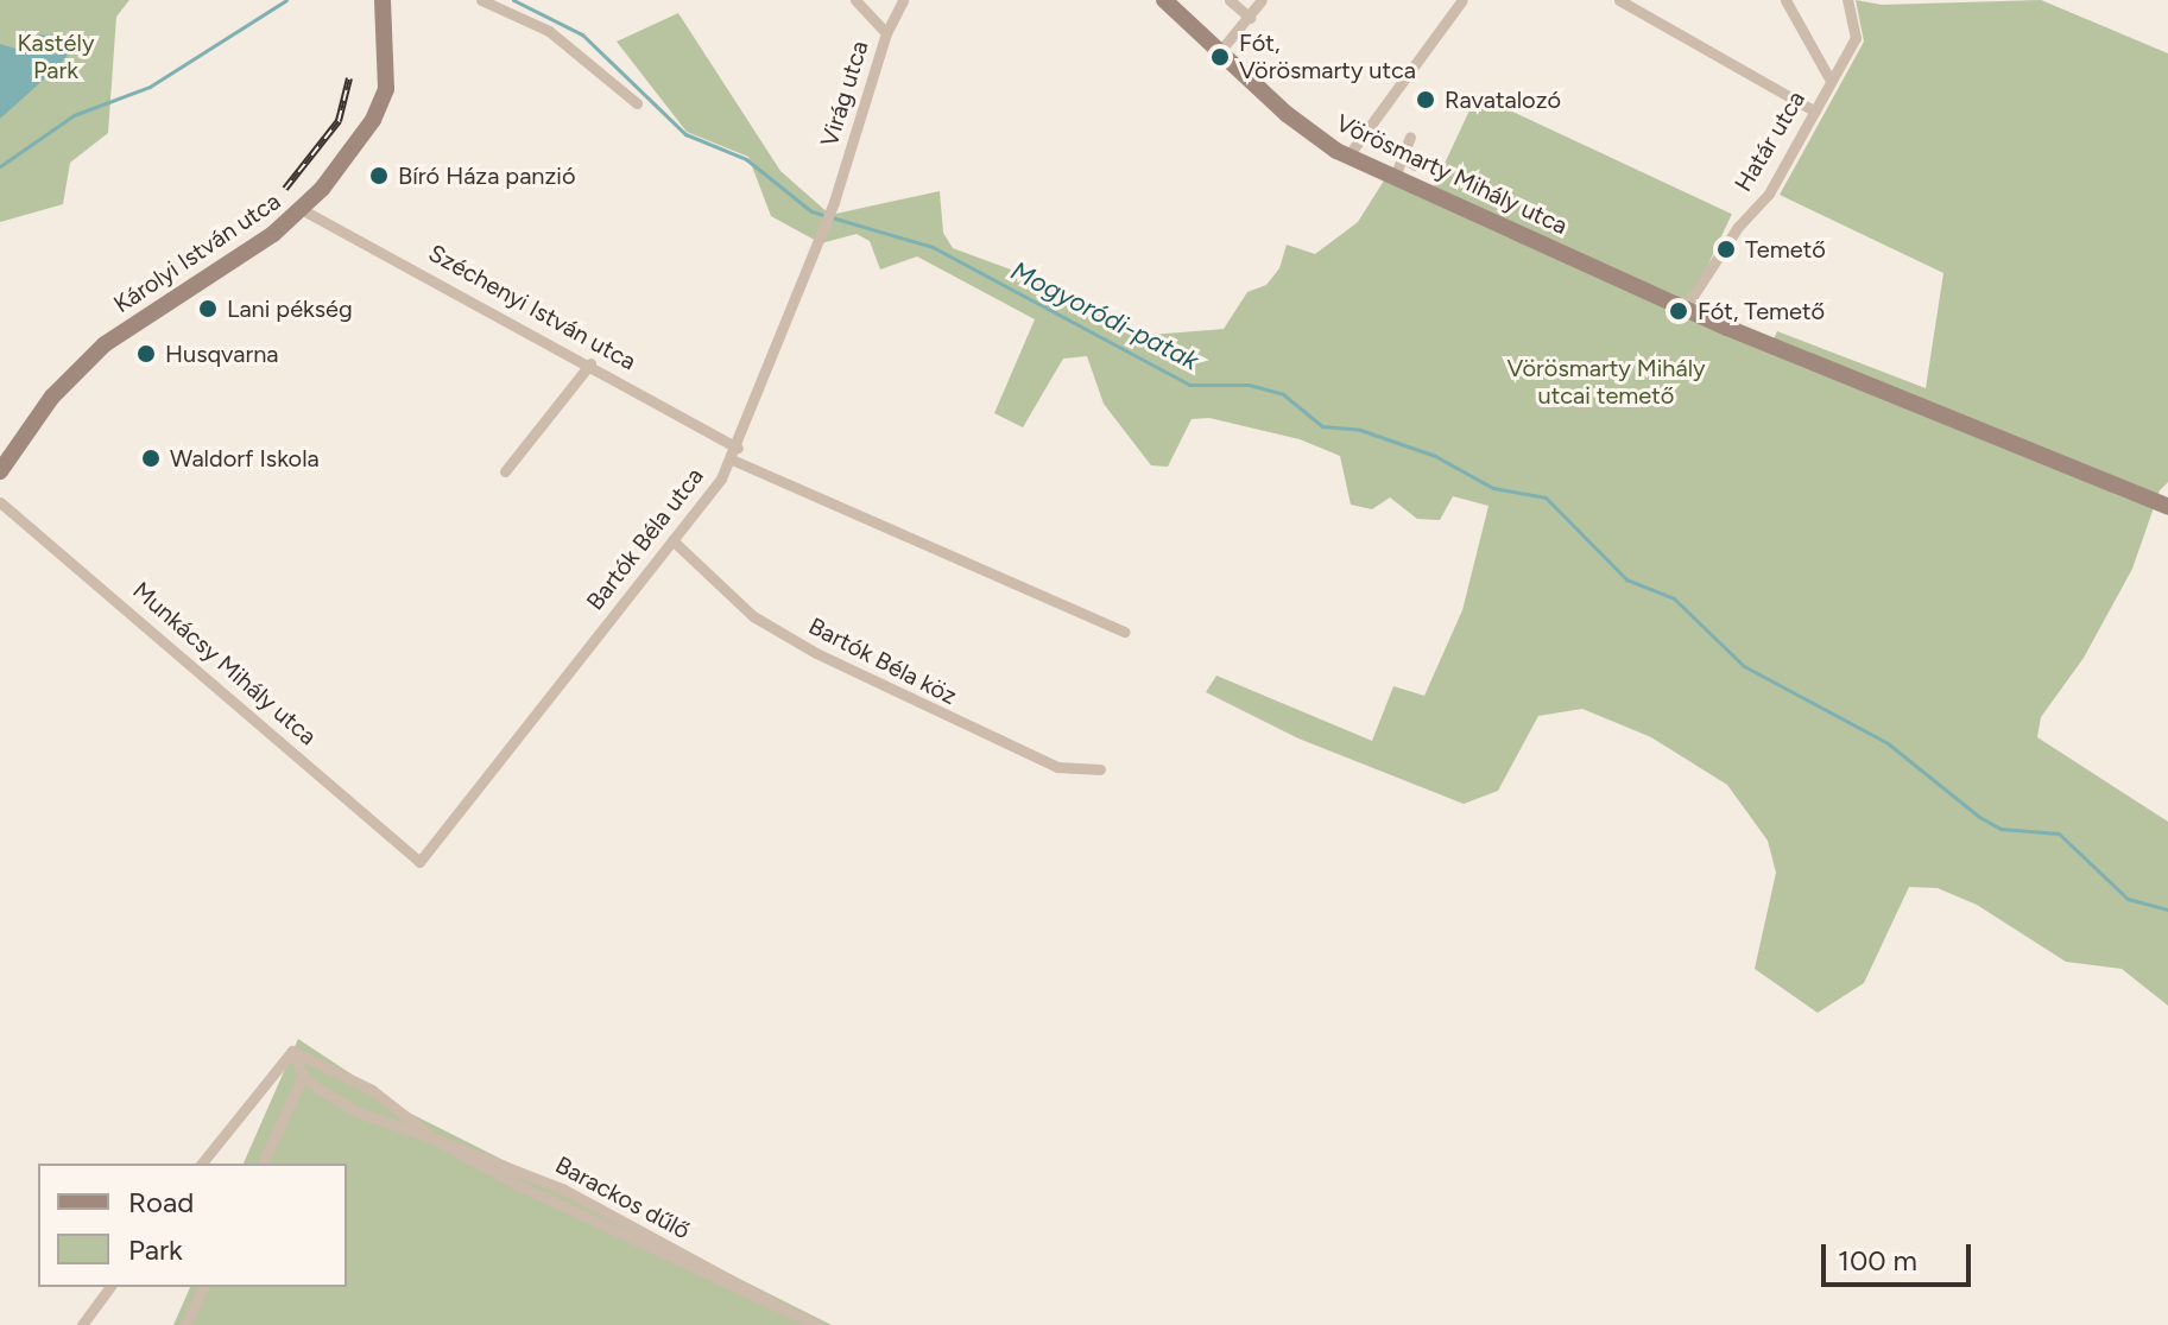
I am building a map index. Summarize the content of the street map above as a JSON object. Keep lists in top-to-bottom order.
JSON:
{
  "streets": {
    "main road": ["Vörösmarty Mihály utca", "Károlyi István utca"],
    "street": [
      "Virág utca",
      "Határ utca",
      "Széchenyi István utca",
      "Bartók Béla utca",
      "Bartók Béla köz",
      "Munkácsy Mihály utca",
      "Barackos dűlő"
    ]
  },
  "crossings": [
    ["Virág utca", "Bartók Béla utca"],
    ["Határ utca", "Vörösmarty Mihály utca"],
    ["Károlyi István utca", "Széchenyi István utca"],
    ["Széchenyi István utca", "Bartók Béla utca"],
    ["Bartók Béla utca", "Bartók Béla köz"],
    ["Bartók Béla utca", "Munkácsy Mihály utca"]
  ],
  "water": ["Mogyoródi-patak"],
  "parks": ["Kastély Park", "Vörösmarty Mihály utcai temető"],
  "places": [
    "Fót, Vörösmarty utca",
    "Ravatalozó",
    "Bíró Háza panzió",
    "Temető",
    "Lani pékség",
    "Fót, Temető",
    "Husqvarna",
    "Waldorf Iskola"
  ],
  "legend": ["Road", "Park"],
  "scale_bar": "100 m"
}
